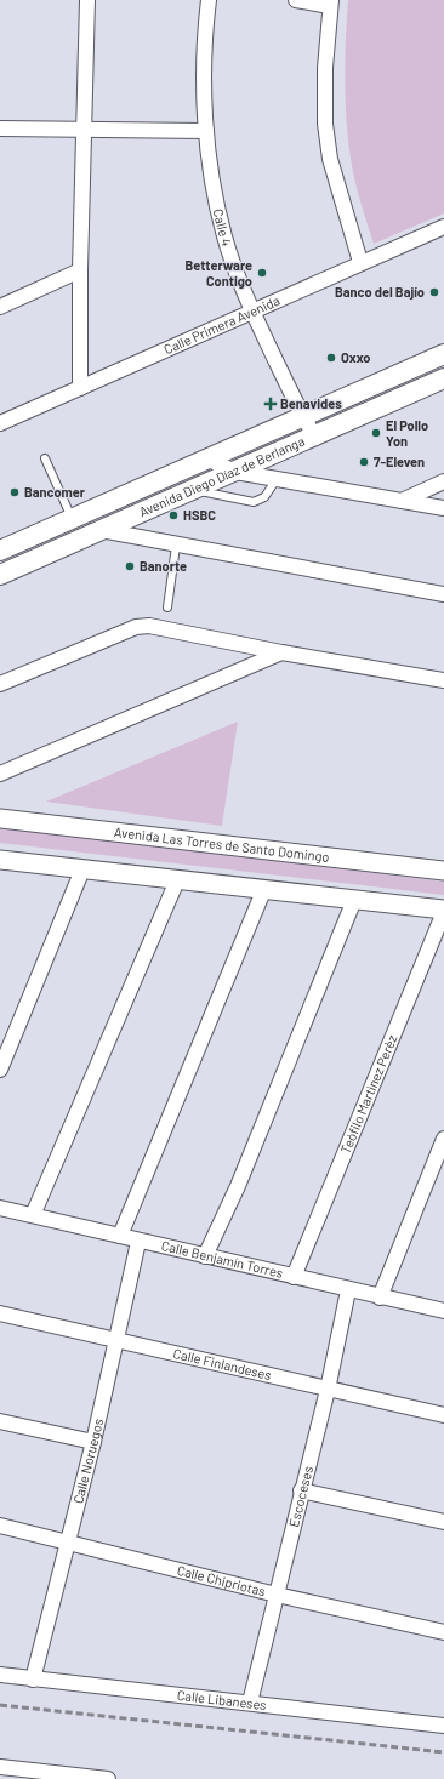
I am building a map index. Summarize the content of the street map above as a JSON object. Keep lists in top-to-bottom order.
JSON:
{
  "streets": {
    "main road": ["Avenida Diego Díaz de Berlanga"],
    "street": [
      "Calle 4",
      "Calle Primera Avenida",
      "Avenida Las Torres de Santo Domingo",
      "Teòfilo Martìnez Perèz",
      "Calle Benjamín Torres",
      "Calle Finlandeses",
      "Calle Noruegos",
      "Escoceses",
      "Calle Chipriotas",
      "Calle Libaneses"
    ]
  },
  "crossings": [
    ["Calle 4", "Calle Primera Avenida"],
    ["Calle 4", "Avenida Diego Díaz de Berlanga"],
    ["Teòfilo Martìnez Perèz", "Calle Benjamín Torres"],
    ["Calle Benjamín Torres", "Calle Noruegos"],
    ["Calle Benjamín Torres", "Escoceses"],
    ["Calle Finlandeses", "Calle Noruegos"],
    ["Calle Finlandeses", "Escoceses"],
    ["Calle Noruegos", "Calle Chipriotas"],
    ["Calle Noruegos", "Calle Libaneses"],
    ["Escoceses", "Calle Chipriotas"],
    ["Escoceses", "Calle Libaneses"]
  ],
  "places": {
    "other": [
      "Betterware Contigo",
      "Banco del Bajío",
      "Oxxo",
      "El Pollo Yon",
      "7-Eleven",
      "Bancomer",
      "HSBC",
      "Banorte"
    ],
    "health": ["Benavides"]
  }
}
